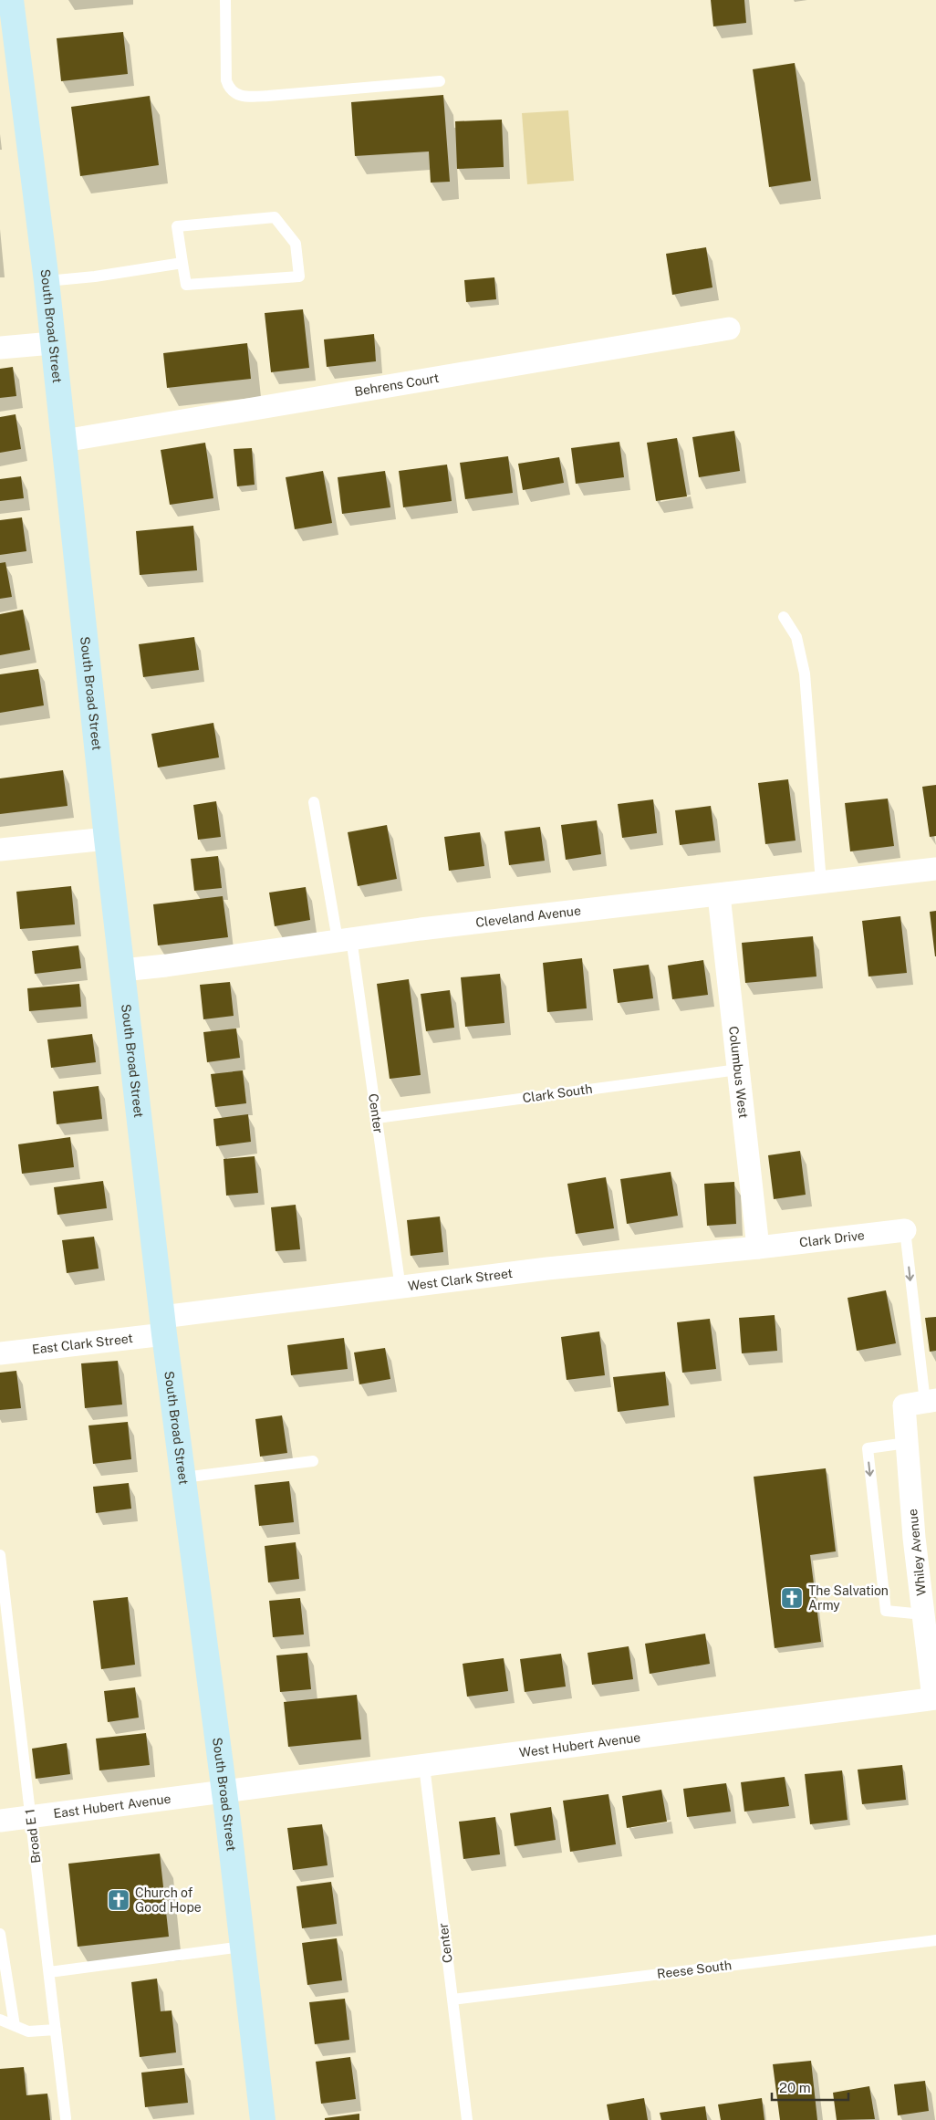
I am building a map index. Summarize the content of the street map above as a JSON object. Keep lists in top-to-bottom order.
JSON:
{
  "streets": {
    "street": [
      "South Broad Street",
      "Behrens Court",
      "Cleveland Avenue",
      "Columbus West",
      "Clark Drive",
      "West Clark Street",
      "East Clark Street",
      "Whiley Avenue",
      "West Hubert Avenue",
      "East Hubert Avenue"
    ],
    "lane": [
      "Clark South",
      "Center",
      "Broad E 1",
      "Reese South"
    ]
  },
  "crossings": [
    ["South Broad Street", "Behrens Court"],
    ["South Broad Street", "Cleveland Avenue"],
    ["South Broad Street", "West Clark Street"],
    ["South Broad Street", "East Clark Street"],
    ["South Broad Street", "West Hubert Avenue"],
    ["South Broad Street", "East Hubert Avenue"],
    ["Cleveland Avenue", "Columbus West"],
    ["Cleveland Avenue", "Center"],
    ["Columbus West", "Clark South"],
    ["Columbus West", "Clark Drive"],
    ["Columbus West", "West Clark Street"],
    ["Clark South", "Center"],
    ["Center", "West Clark Street"],
    ["Center", "West Hubert Avenue"],
    ["Center", "Reese South"],
    ["Clark Drive", "West Clark Street"],
    ["West Clark Street", "East Clark Street"],
    ["Whiley Avenue", "West Hubert Avenue"],
    ["West Hubert Avenue", "East Hubert Avenue"],
    ["East Hubert Avenue", "Broad E 1"]
  ],
  "places": {
    "church": ["The Salvation Army", "Church of Good Hope"]
  },
  "scale_bar": "20 m"
}
